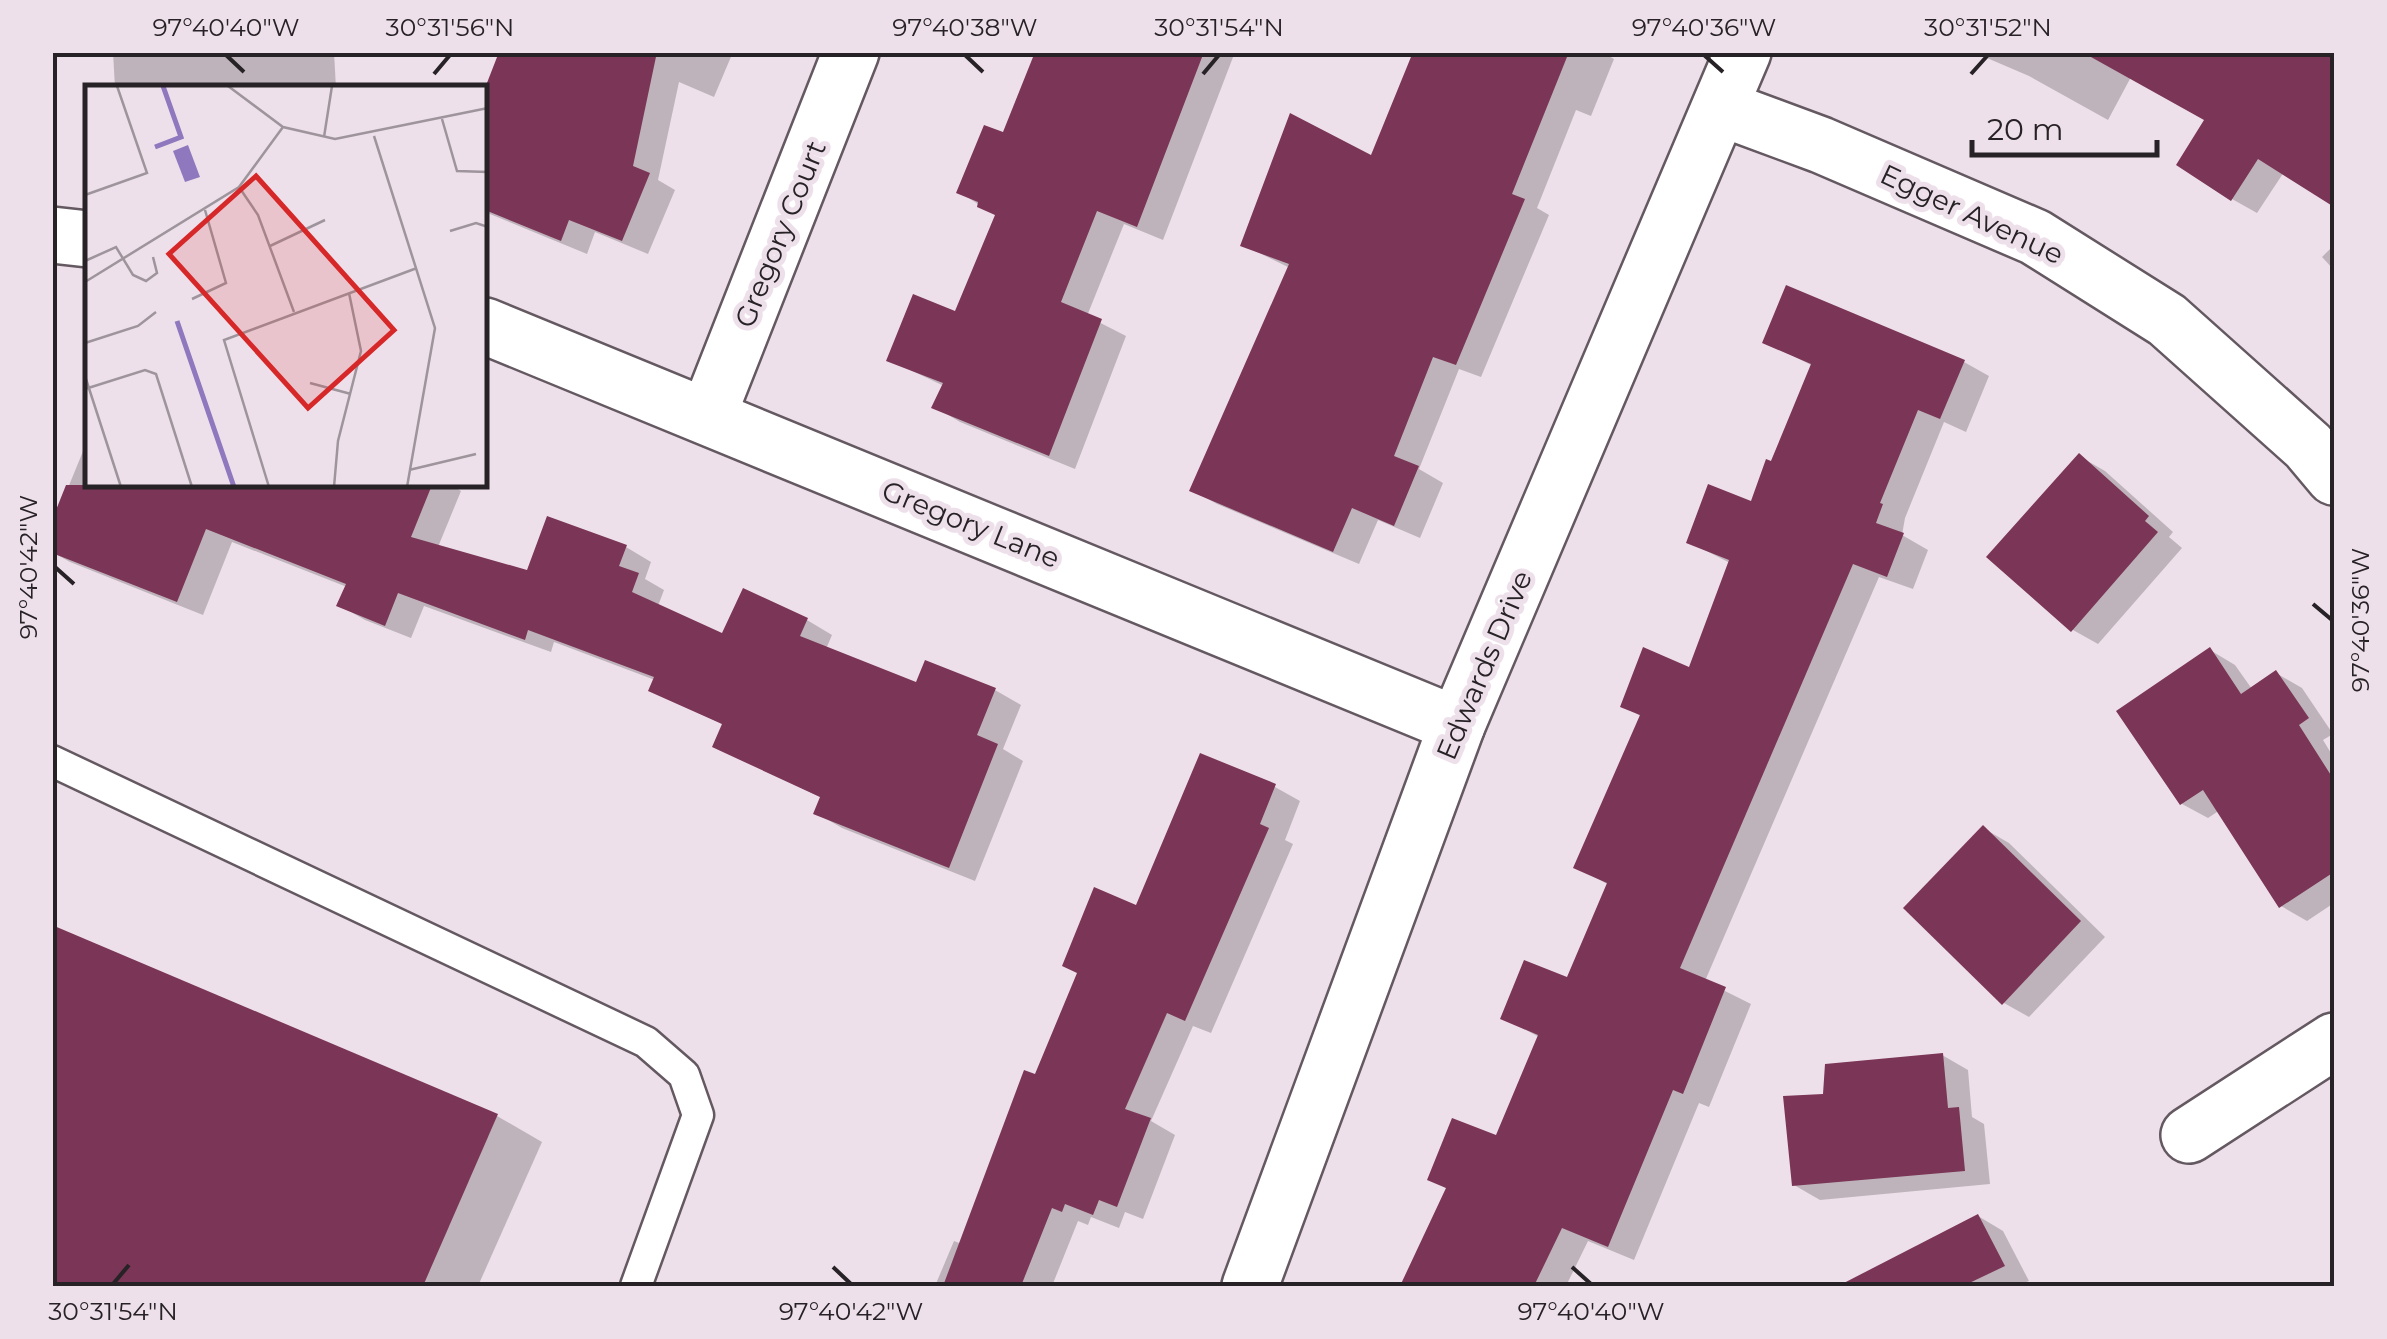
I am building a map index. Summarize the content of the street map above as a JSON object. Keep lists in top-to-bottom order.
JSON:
{
  "streets": {
    "street": [
      "Egger Avenue",
      "Gregory Court",
      "Gregory Lane",
      "Edwards Drive"
    ]
  },
  "crossings": [
    ["Egger Avenue", "Edwards Drive"],
    ["Gregory Court", "Gregory Lane"],
    ["Gregory Lane", "Edwards Drive"]
  ],
  "scale_bar": "20 m",
  "coordinates": [
    "97°40'40\"W",
    "30°31'56\"N",
    "97°40'38\"W",
    "30°31'54\"N",
    "97°40'36\"W",
    "30°31'52\"N",
    "97°40'42\"W"
  ]
}
